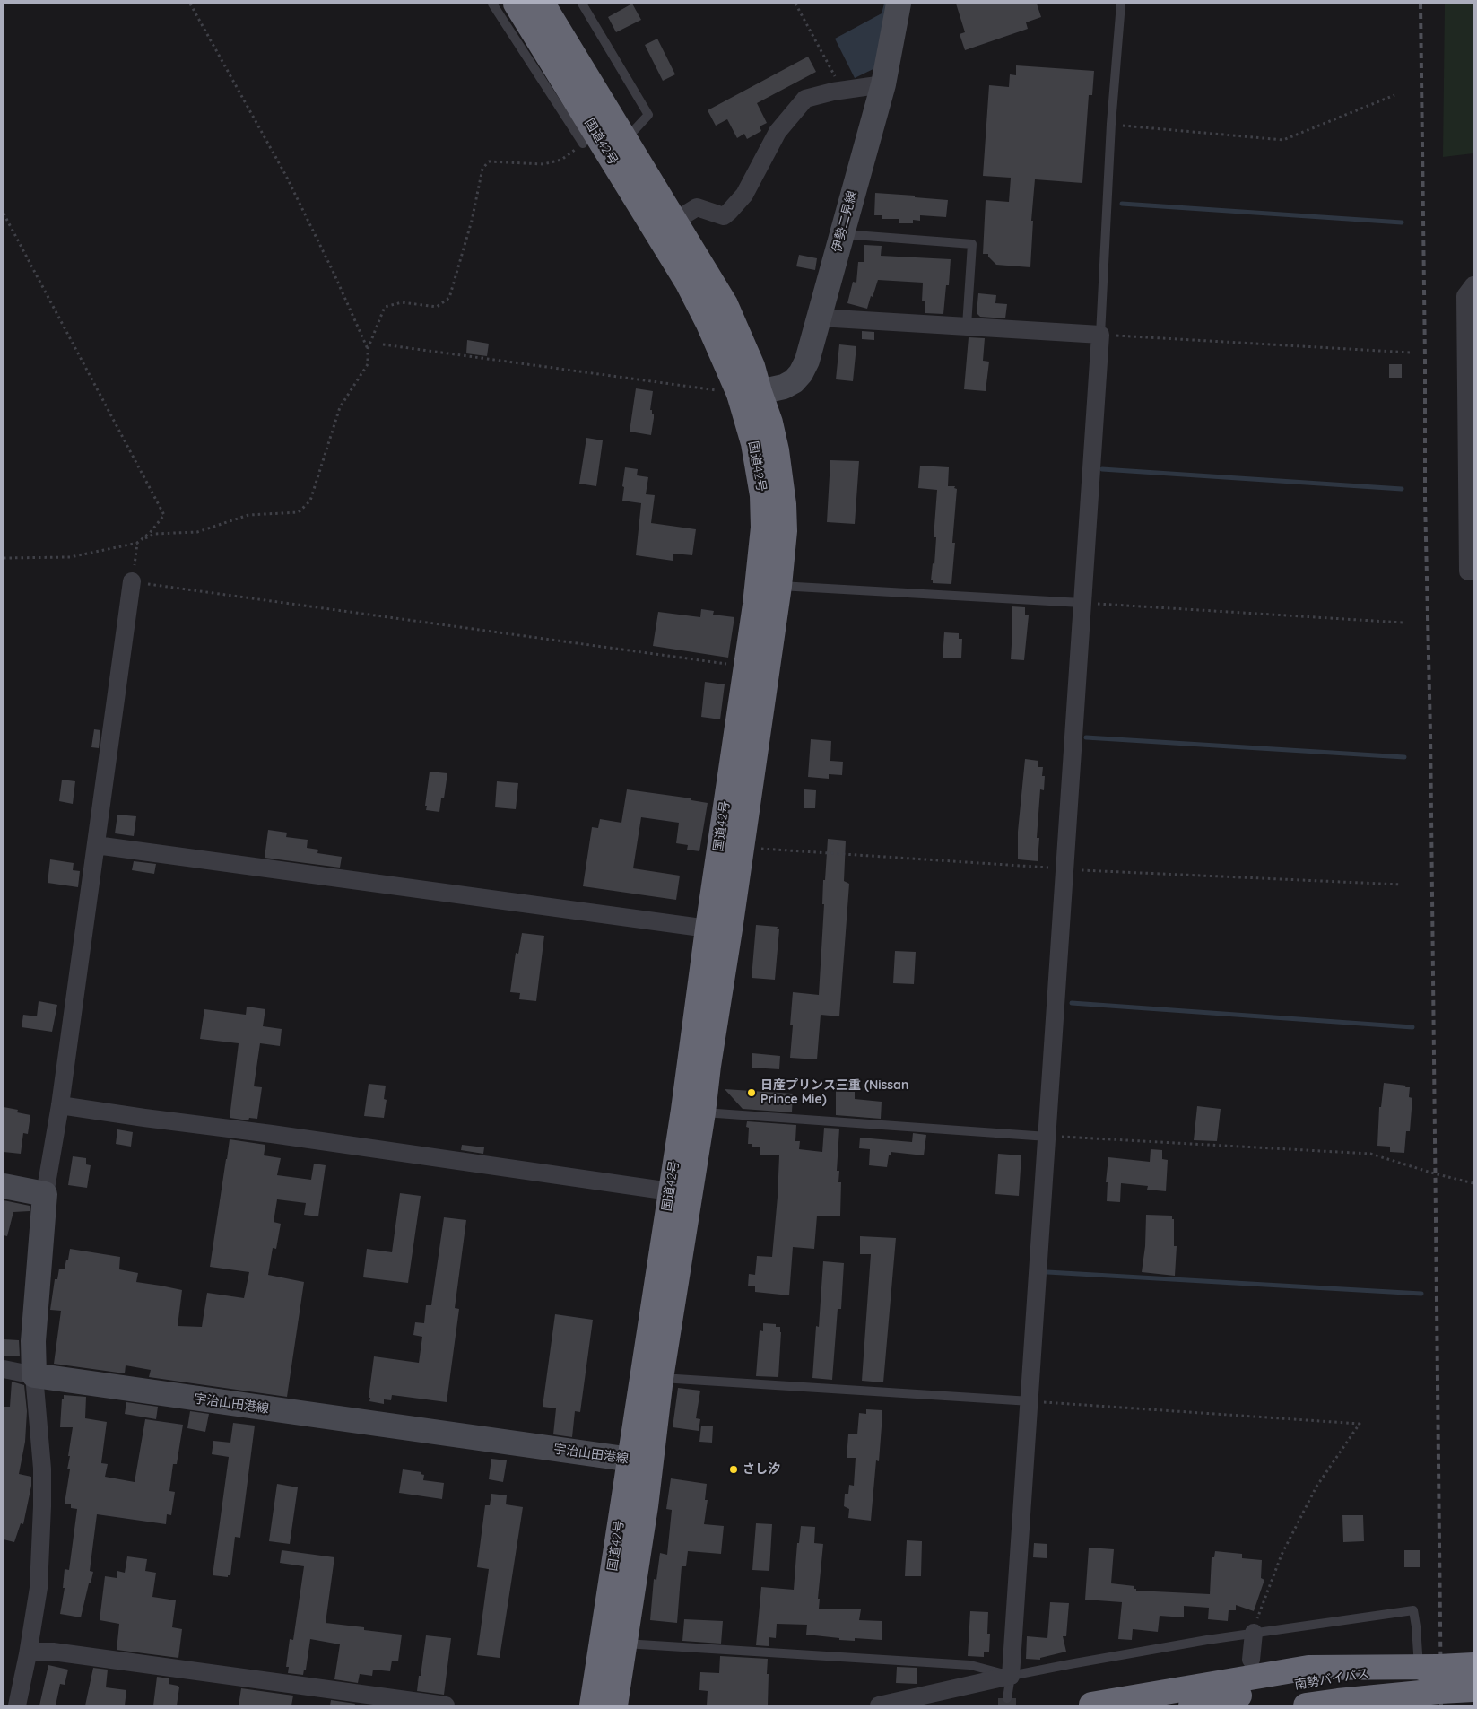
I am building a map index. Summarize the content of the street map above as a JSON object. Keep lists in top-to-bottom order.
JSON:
{
  "streets": {
    "highway": ["国道42号", "南勢バイパス"],
    "main road": ["伊勢二見線", "宇治山田港線"]
  },
  "crossings": [
    ["国道42号", "伊勢二見線"],
    ["国道42号", "宇治山田港線"]
  ],
  "places": ["日産プリンス三重 (Nissan Prince Mie)", "さし汐"]
}
